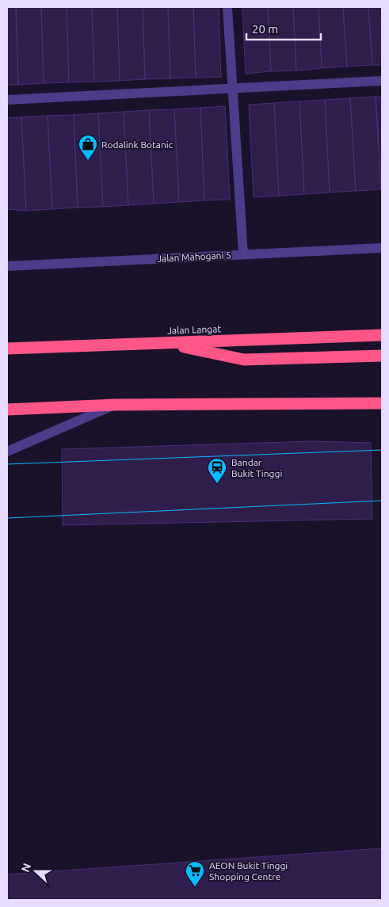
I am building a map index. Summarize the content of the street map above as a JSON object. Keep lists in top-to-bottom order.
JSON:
{
  "streets": {
    "highway": ["Jalan Langat"],
    "street": ["Jalan Mahogani 5"]
  },
  "places": {
    "shop": ["Rodalink Botanic"],
    "station": ["Bandar Bukit Tinggi"],
    "supermarket": ["AEON Bukit Tinggi Shopping Centre"]
  },
  "scale_bar": "20 m",
  "north": "left"
}
